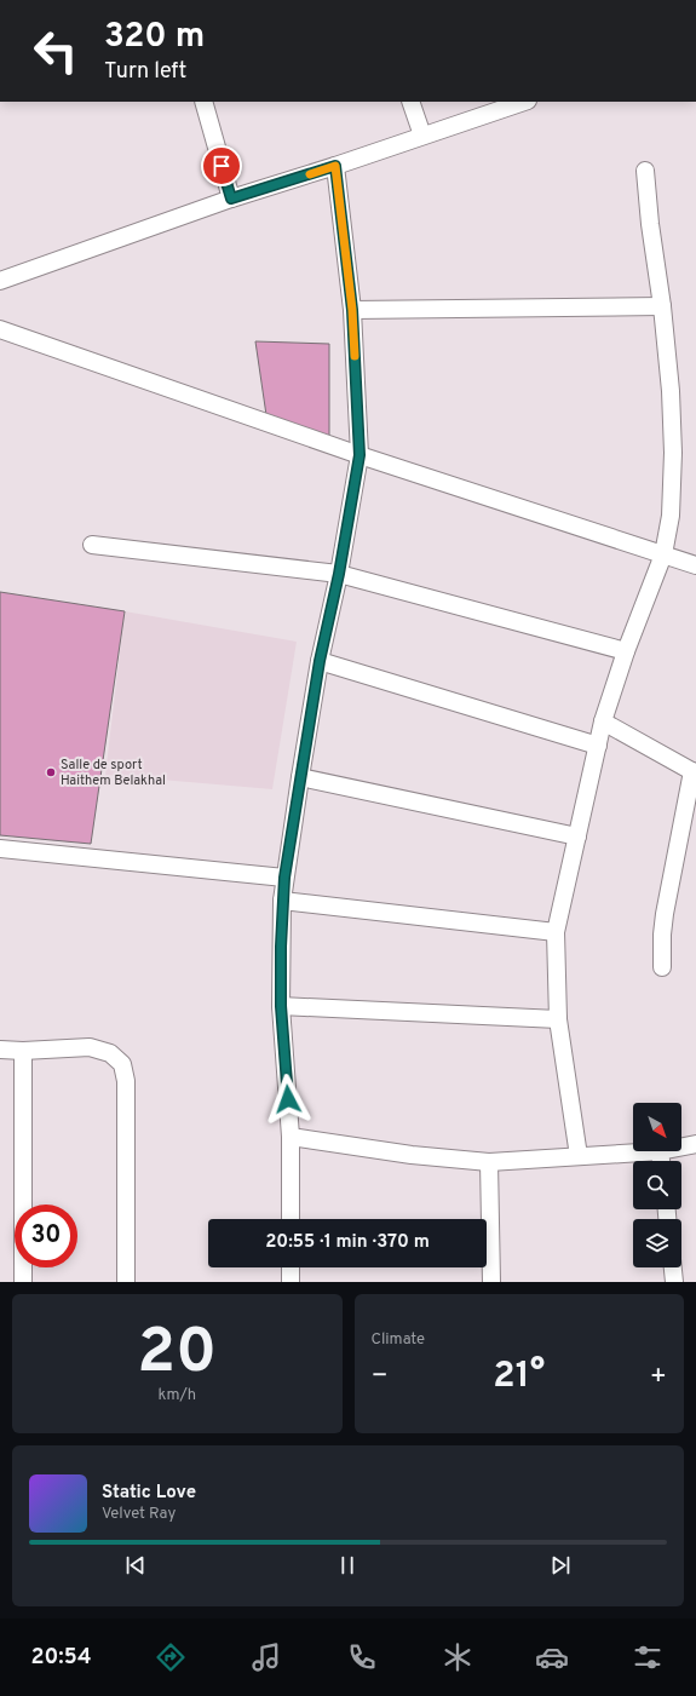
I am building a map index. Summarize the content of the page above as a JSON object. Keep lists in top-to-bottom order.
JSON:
{
  "places": ["Salle de sport Haithem Belakhal"],
  "north": "bottom right",
  "page": {
    "turn": ["320 m", "Turn left"],
    "limit": "30",
    "trip": "20:55 · 1 min · 370 m",
    "tile": [
      ["20", "km/h"],
      "Climate"
    ],
    "heat": ["−", "21°", "+"],
    "song": ["Static Love", "Velvet Ray"],
    "tabs": "20:54"
  }
}
